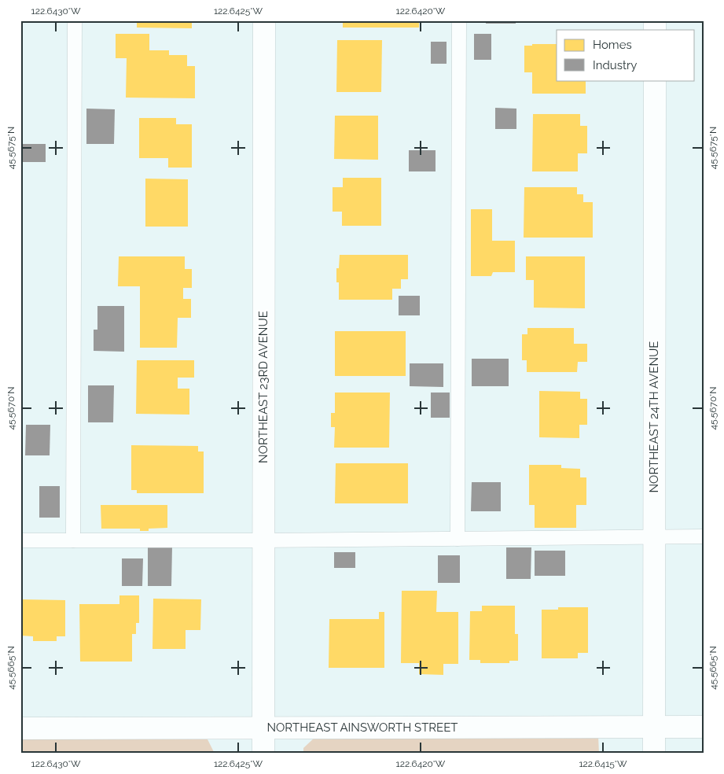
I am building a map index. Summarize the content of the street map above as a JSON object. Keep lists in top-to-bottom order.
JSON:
{
  "streets": {
    "street": ["NORTHEAST 23RD AVENUE", "NORTHEAST 24TH AVENUE", "NORTHEAST AINSWORTH STREET"]
  },
  "crossings": [
    ["NORTHEAST 23RD AVENUE", "NORTHEAST AINSWORTH STREET"],
    ["NORTHEAST 24TH AVENUE", "NORTHEAST AINSWORTH STREET"]
  ],
  "legend": ["Homes", "Industry"],
  "coordinates": [
    "122.6430°W",
    "122.6425°W",
    "122.6420°W",
    "45.5675°N",
    "45.5670°N",
    "45.5665°N",
    "122.6415°W"
  ]
}
